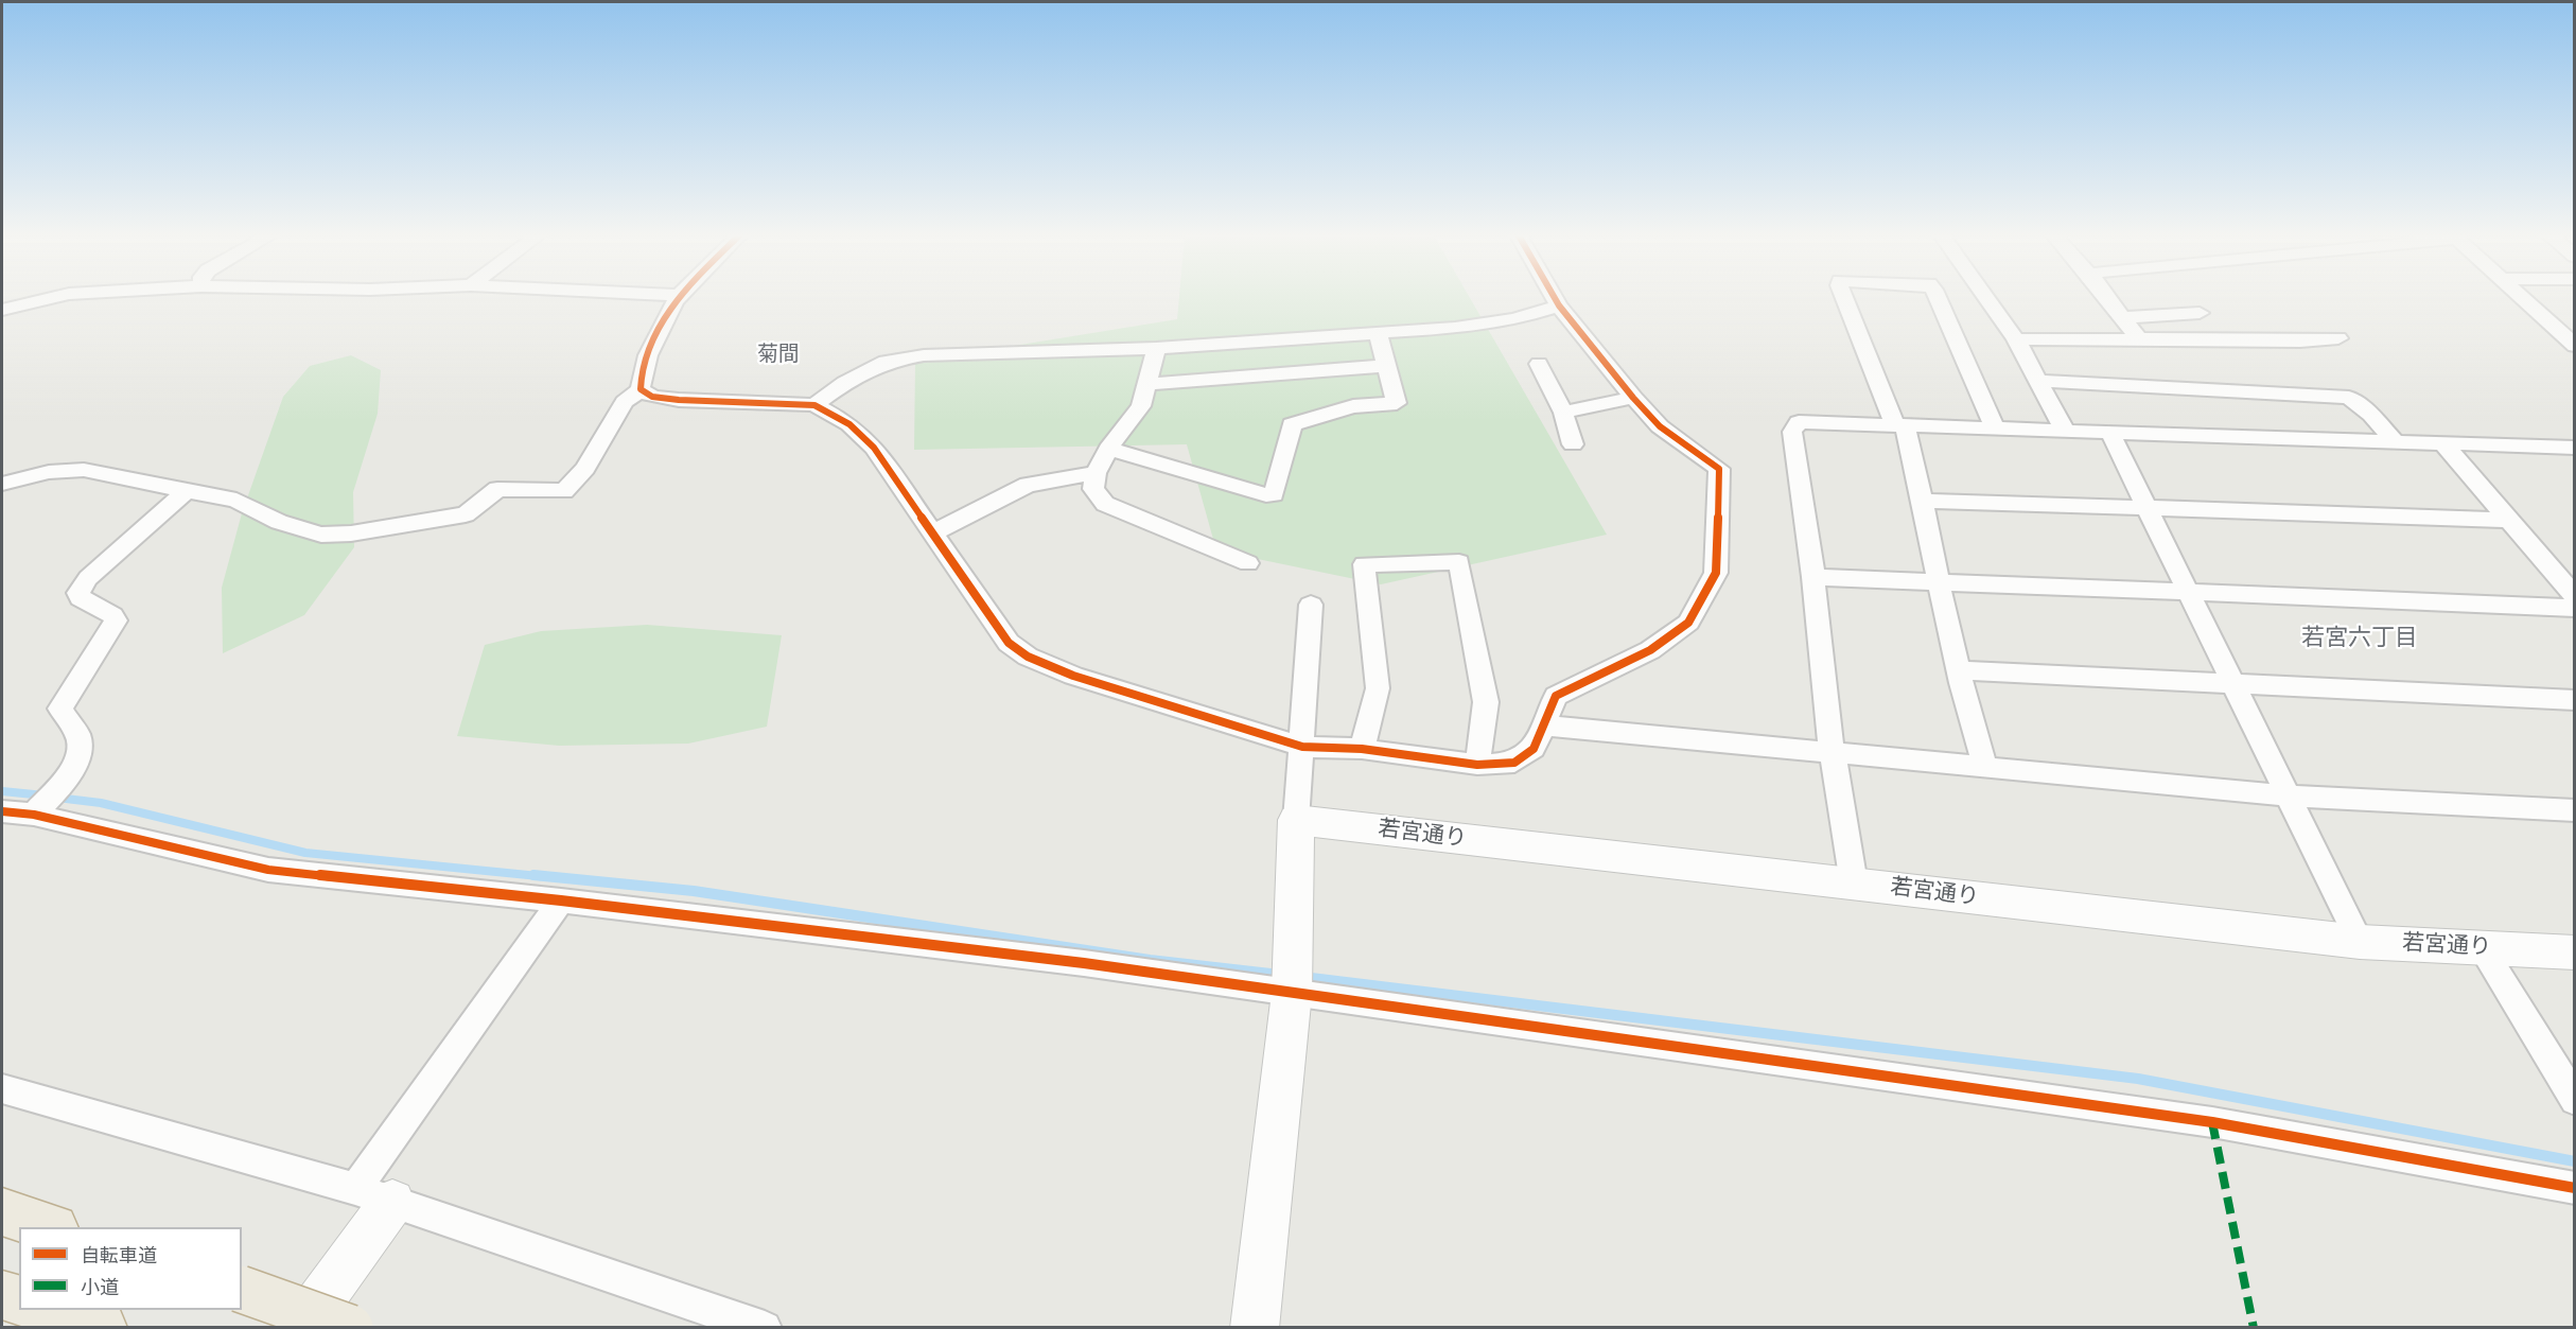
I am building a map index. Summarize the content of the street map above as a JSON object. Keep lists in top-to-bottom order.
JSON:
{
  "streets": {
    "street": ["若宮通り"]
  },
  "districts": ["菊間", "若宮六丁目"],
  "legend": ["自転車道", "小道"]
}
